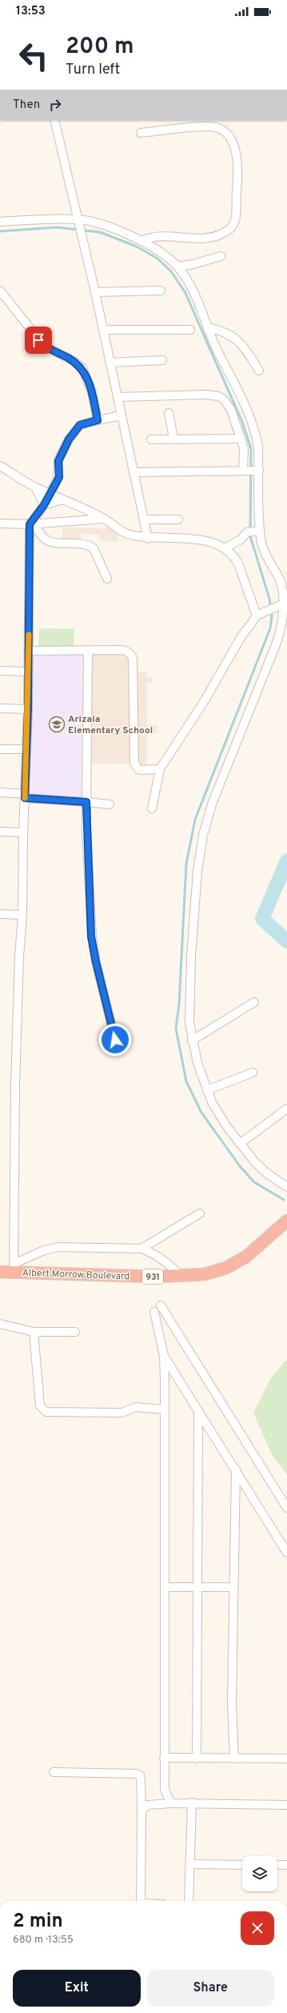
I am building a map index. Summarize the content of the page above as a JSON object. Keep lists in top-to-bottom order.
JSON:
{
  "streets": {
    "highway": ["Albert Morrow Boulevard", "931"]
  },
  "places": {
    "school or university": ["Arizala Elementary School"]
  },
  "page": {
    "status": "13:53",
    "turn": ["200 m", "Turn left"],
    "then": "Then",
    "heading": ["2 min", "680 m · 13:55"],
    "buttons": ["Exit", "Share"]
  }
}
